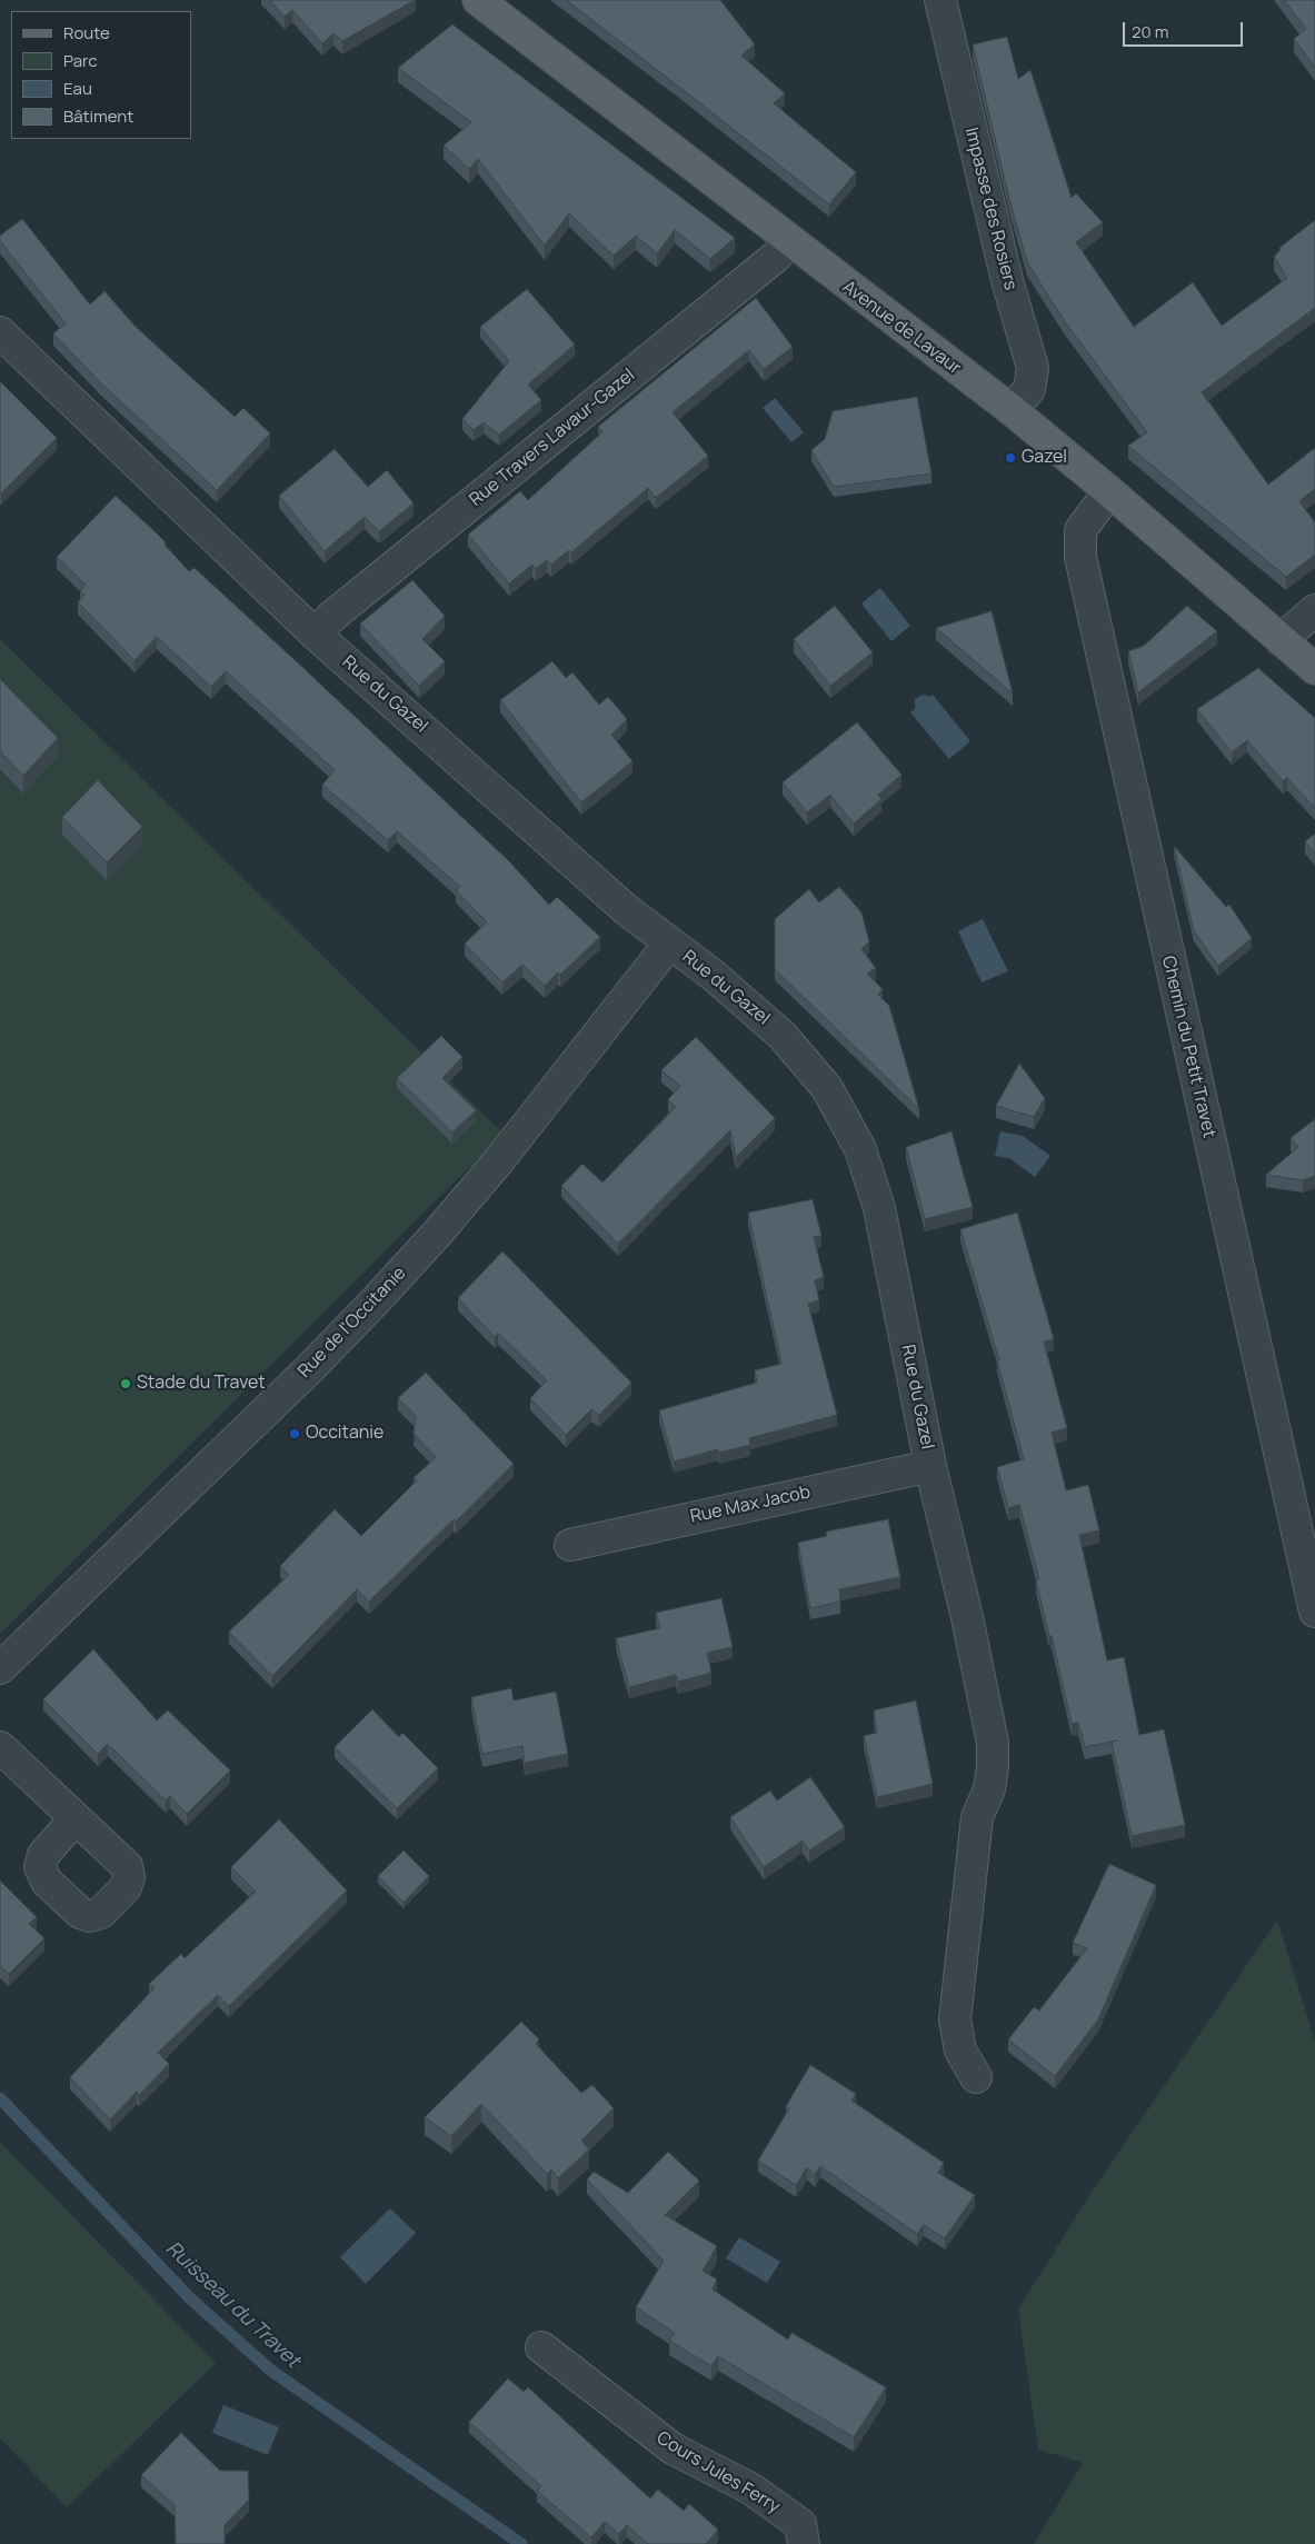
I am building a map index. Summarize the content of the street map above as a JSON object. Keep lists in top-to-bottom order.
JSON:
{
  "streets": {
    "main road": ["Avenue de Lavaur"],
    "street": [
      "Impasse des Rosiers",
      "Rue Travers Lavaur-Gazel",
      "Rue du Gazel",
      "Chemin du Petit Travet",
      "Rue de l'Occitanie",
      "Rue Max Jacob",
      "Cours Jules Ferry"
    ]
  },
  "crossings": [
    ["Impasse des Rosiers", "Avenue de Lavaur"],
    ["Avenue de Lavaur", "Rue Travers Lavaur-Gazel"],
    ["Avenue de Lavaur", "Chemin du Petit Travet"],
    ["Rue Travers Lavaur-Gazel", "Rue du Gazel"],
    ["Rue du Gazel", "Rue de l'Occitanie"],
    ["Rue du Gazel", "Rue Max Jacob"]
  ],
  "water": ["Ruisseau du Travet"],
  "places": ["Gazel", "Stade du Travet", "Occitanie"],
  "legend": [
    "Route",
    "Parc",
    "Eau",
    "Bâtiment"
  ],
  "scale_bar": "20 m"
}
